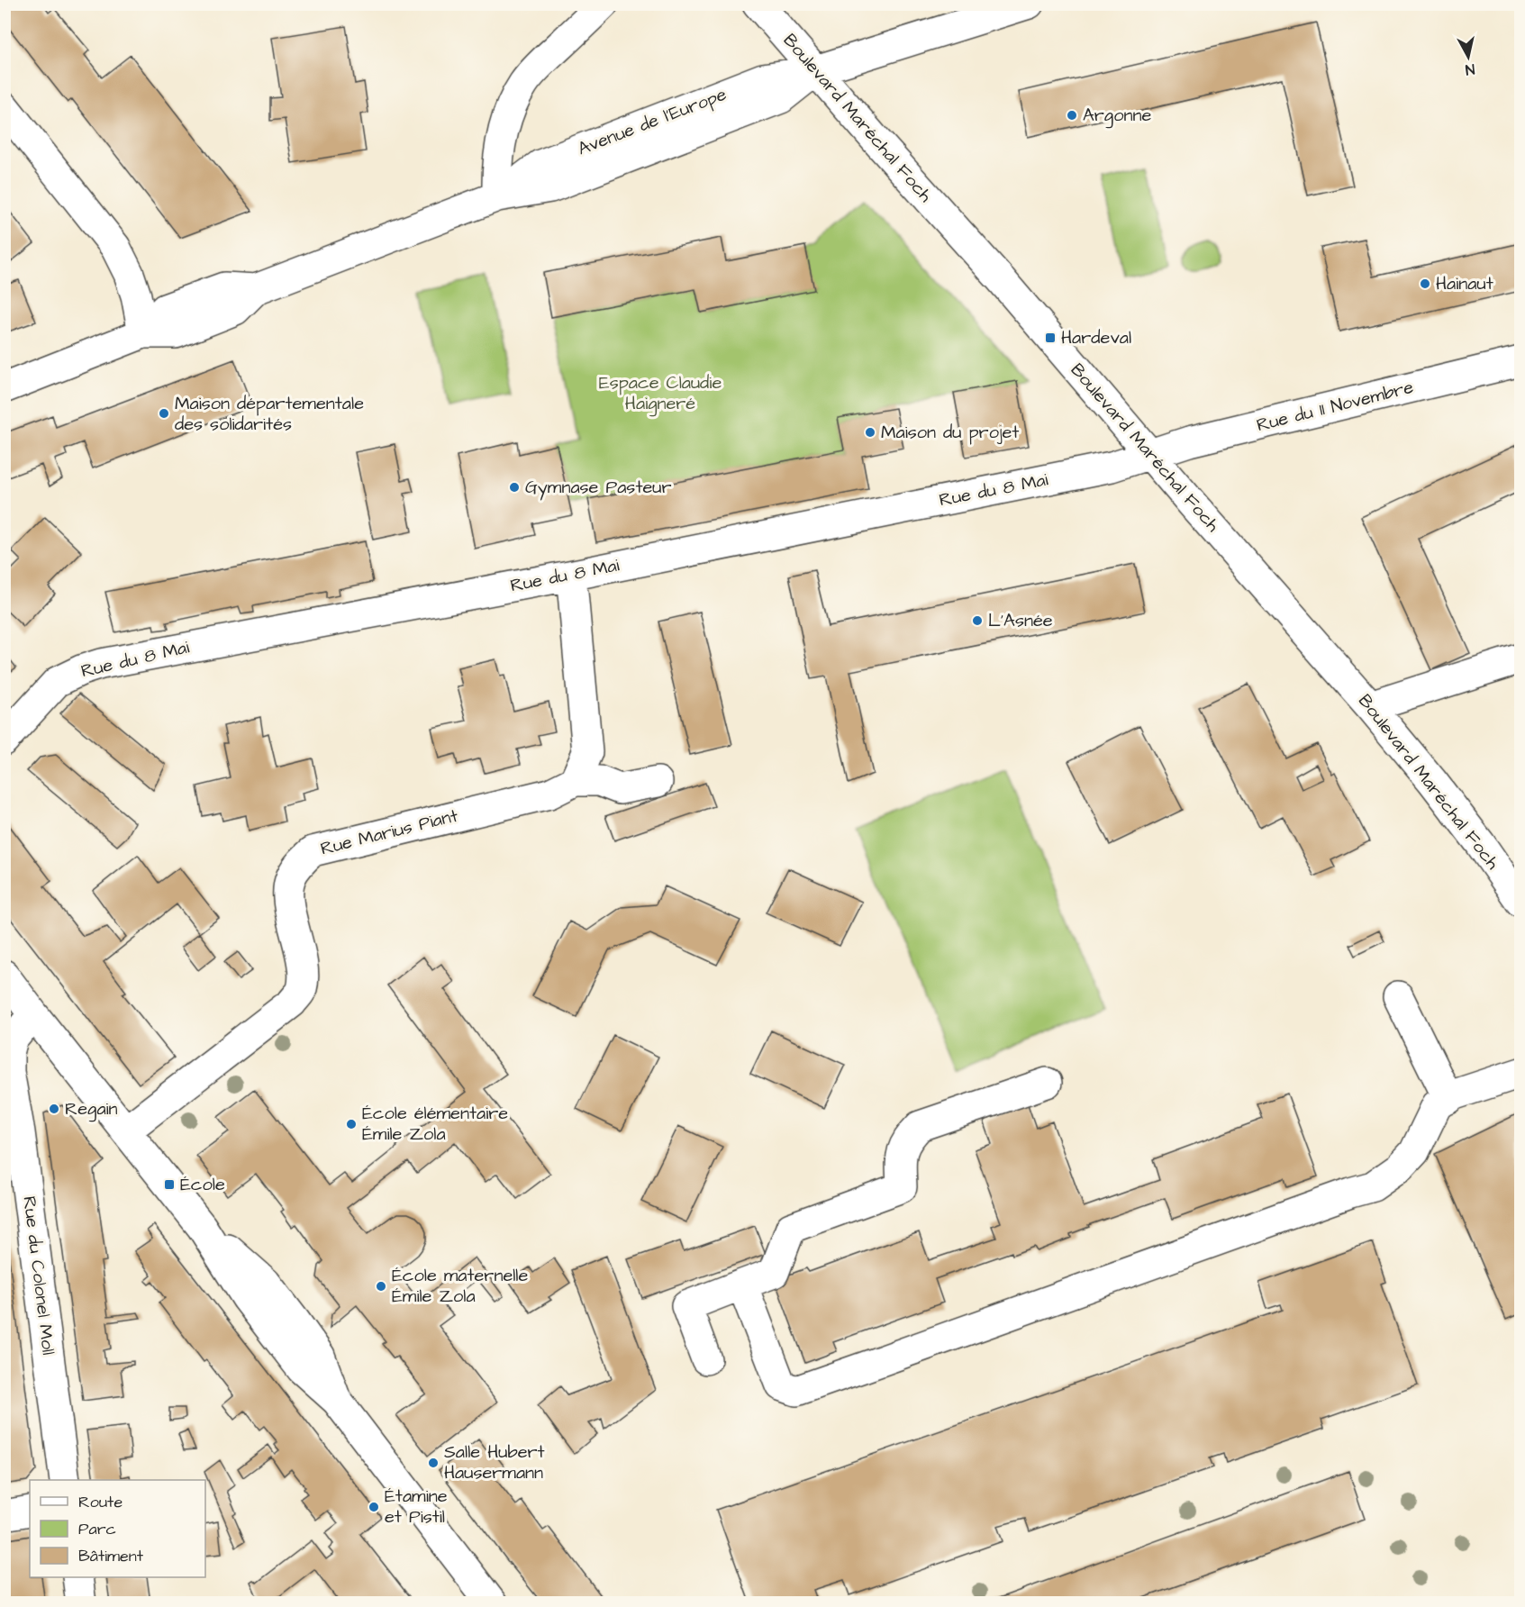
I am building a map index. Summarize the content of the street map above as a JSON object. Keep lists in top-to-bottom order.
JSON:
{
  "streets": {
    "street": [
      "Boulevard Maréchal Foch",
      "Avenue de l'Europe",
      "Rue du 11 Novembre",
      "Rue du 8 Mai",
      "Rue Marius Piant",
      "Rue du Colonel Moll"
    ]
  },
  "crossings": [
    ["Boulevard Maréchal Foch", "Avenue de l'Europe"],
    ["Boulevard Maréchal Foch", "Rue du 11 Novembre"],
    ["Boulevard Maréchal Foch", "Rue du 8 Mai"],
    ["Rue du 11 Novembre", "Rue du 8 Mai"]
  ],
  "parks": ["Espace Claudie Haigneré"],
  "places": {
    "other": [
      "Argonne",
      "Hainaut",
      "Maison départementale des solidarités",
      "Maison du projet",
      "Gymnase Pasteur",
      "L'Asnée",
      "Regain",
      "École élémentaire Émile Zola",
      "École maternelle Émile Zola",
      "Salle Hubert Hausermann",
      "Étamine et Pistil"
    ],
    "transit": ["Hardeval", "École"]
  },
  "legend": ["Route", "Parc", "Bâtiment"],
  "north": "bottom"
}
